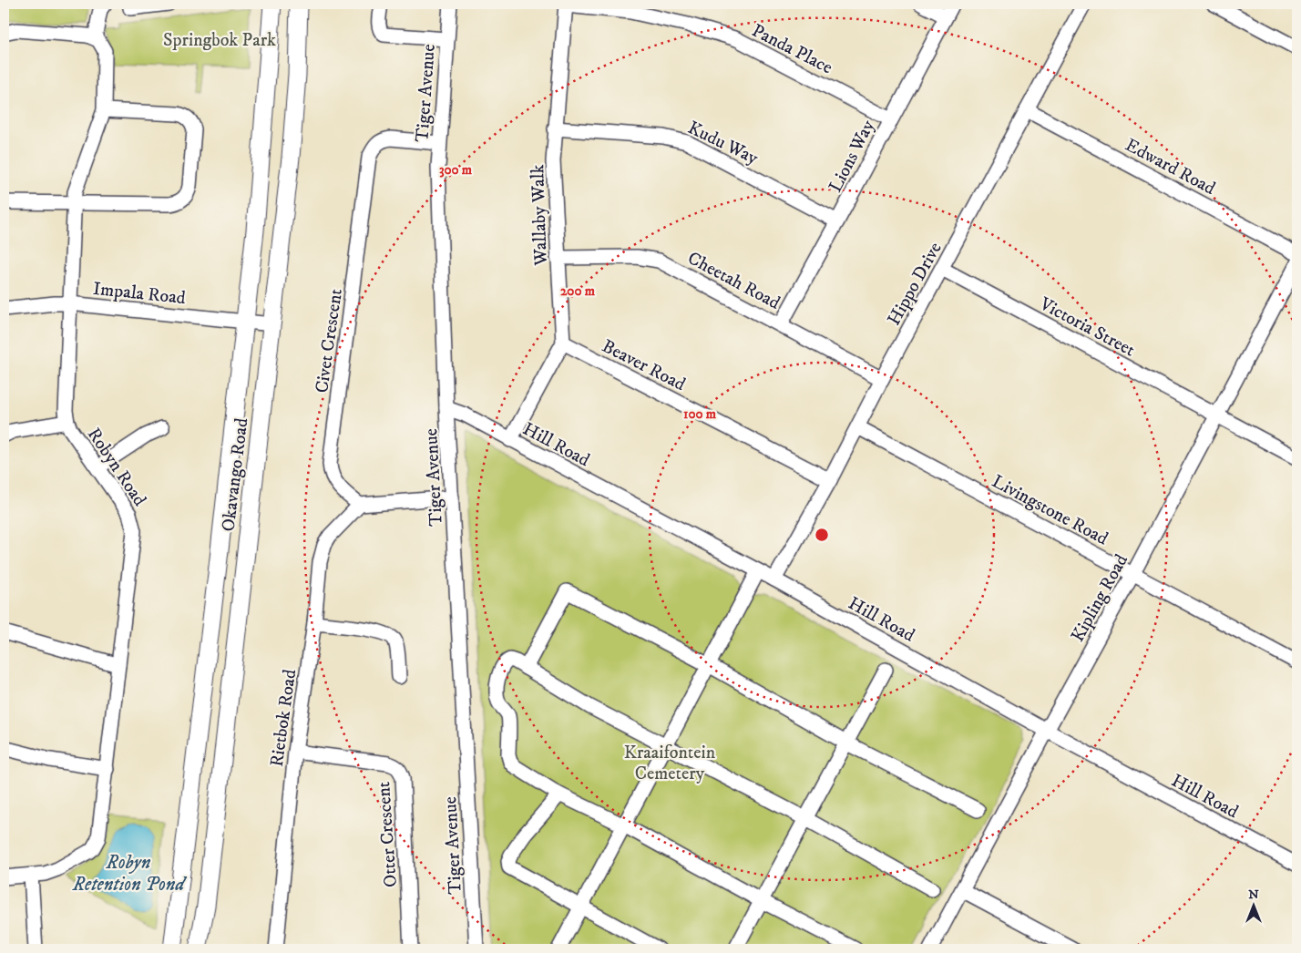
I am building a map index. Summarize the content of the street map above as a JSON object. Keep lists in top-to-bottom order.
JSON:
{
  "streets": {
    "main road": ["Okavango Road"],
    "street": [
      "Panda Place",
      "Tiger Avenue",
      "Kudu Way",
      "Lions Way",
      "Edward Road",
      "Wallaby Walk",
      "Cheetah Road",
      "Hippo Drive",
      "Impala Road",
      "Victoria Street",
      "Civet Crescent",
      "Beaver Road",
      "Hill Road",
      "Robyn Road",
      "Livingstone Road",
      "Kipling Road",
      "Rietbok Road",
      "Otter Crescent"
    ]
  },
  "crossings": [
    ["Panda Place", "Lions Way"],
    ["Panda Place", "Wallaby Walk"],
    ["Tiger Avenue", "Civet Crescent"],
    ["Tiger Avenue", "Hill Road"],
    ["Kudu Way", "Lions Way"],
    ["Kudu Way", "Wallaby Walk"],
    ["Lions Way", "Cheetah Road"],
    ["Edward Road", "Hippo Drive"],
    ["Wallaby Walk", "Cheetah Road"],
    ["Wallaby Walk", "Beaver Road"],
    ["Cheetah Road", "Hippo Drive"],
    ["Hippo Drive", "Victoria Street"],
    ["Hippo Drive", "Beaver Road"],
    ["Hippo Drive", "Hill Road"],
    ["Hippo Drive", "Livingstone Road"],
    ["Impala Road", "Robyn Road"],
    ["Impala Road", "Okavango Road"],
    ["Victoria Street", "Kipling Road"],
    ["Civet Crescent", "Rietbok Road"],
    ["Hill Road", "Kipling Road"],
    ["Livingstone Road", "Kipling Road"],
    ["Rietbok Road", "Otter Crescent"]
  ],
  "water": ["Robyn Retention Pond"],
  "parks": ["Springbok Park", "Kraaifontein Cemetery"],
  "north": "top",
  "rings": ["300 m", "200 m", "100 m"]
}
